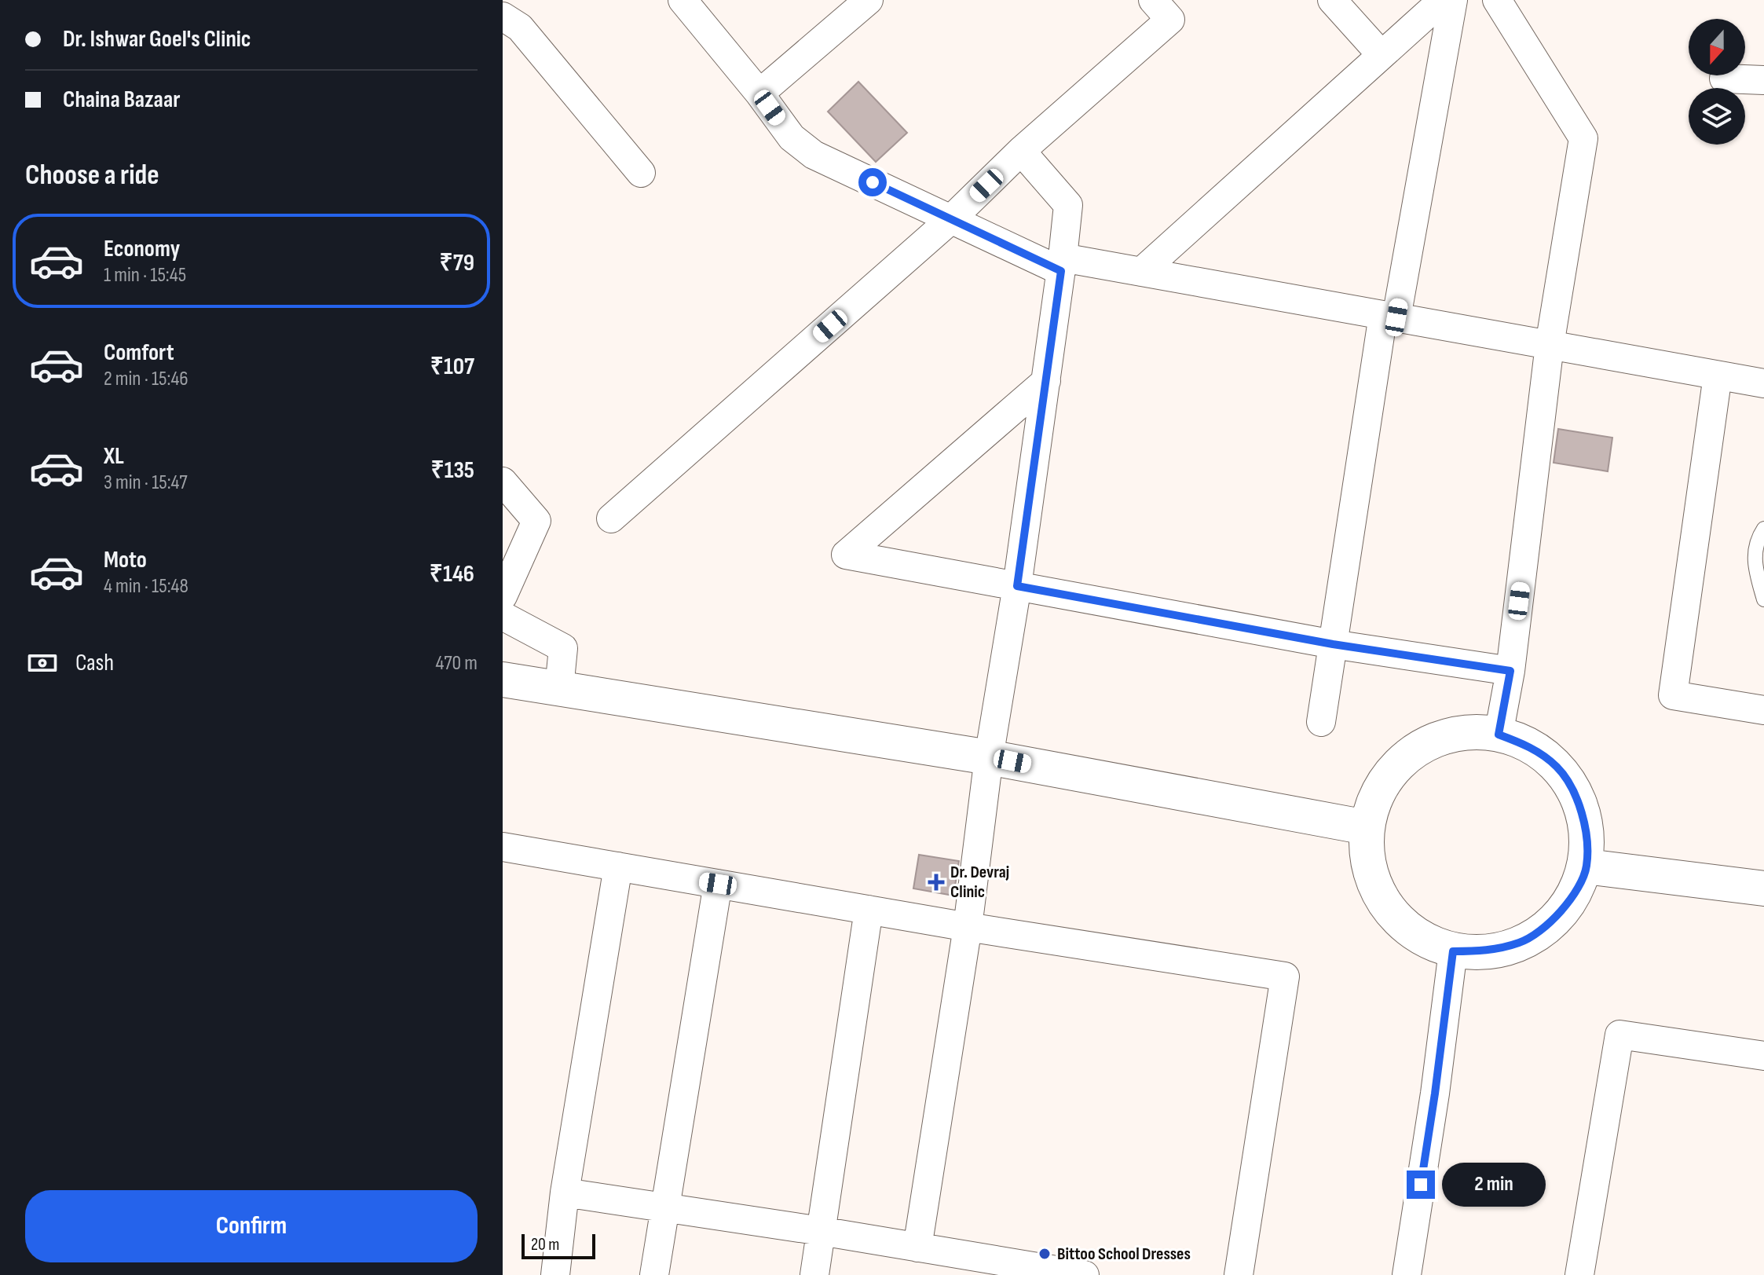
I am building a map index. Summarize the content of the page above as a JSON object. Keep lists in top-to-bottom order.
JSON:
{
  "places": {
    "health": ["Dr. Devraj Clinic"],
    "other": ["Bittoo School Dresses"]
  },
  "scale_bar": "20 m",
  "north": "bottom",
  "page": {
    "banner": ["Dr. Ishwar Goel's Clinic", "Chaina Bazaar"],
    "heading": "Choose a ride",
    "list": [
      {
        "name": "Economy",
        "note": "1 min · 15:45",
        "value": "₹79"
      },
      {
        "name": "Comfort",
        "note": "2 min · 15:46",
        "value": "₹107"
      },
      {
        "name": "XL",
        "note": "3 min · 15:47",
        "value": "₹135"
      },
      {
        "name": "Moto",
        "note": "4 min · 15:48",
        "value": "₹146"
      }
    ],
    "pay": ["Cash", "470 m"],
    "bubble": "2 min",
    "buttons": "Confirm",
    "scale": "20 m"
  }
}
